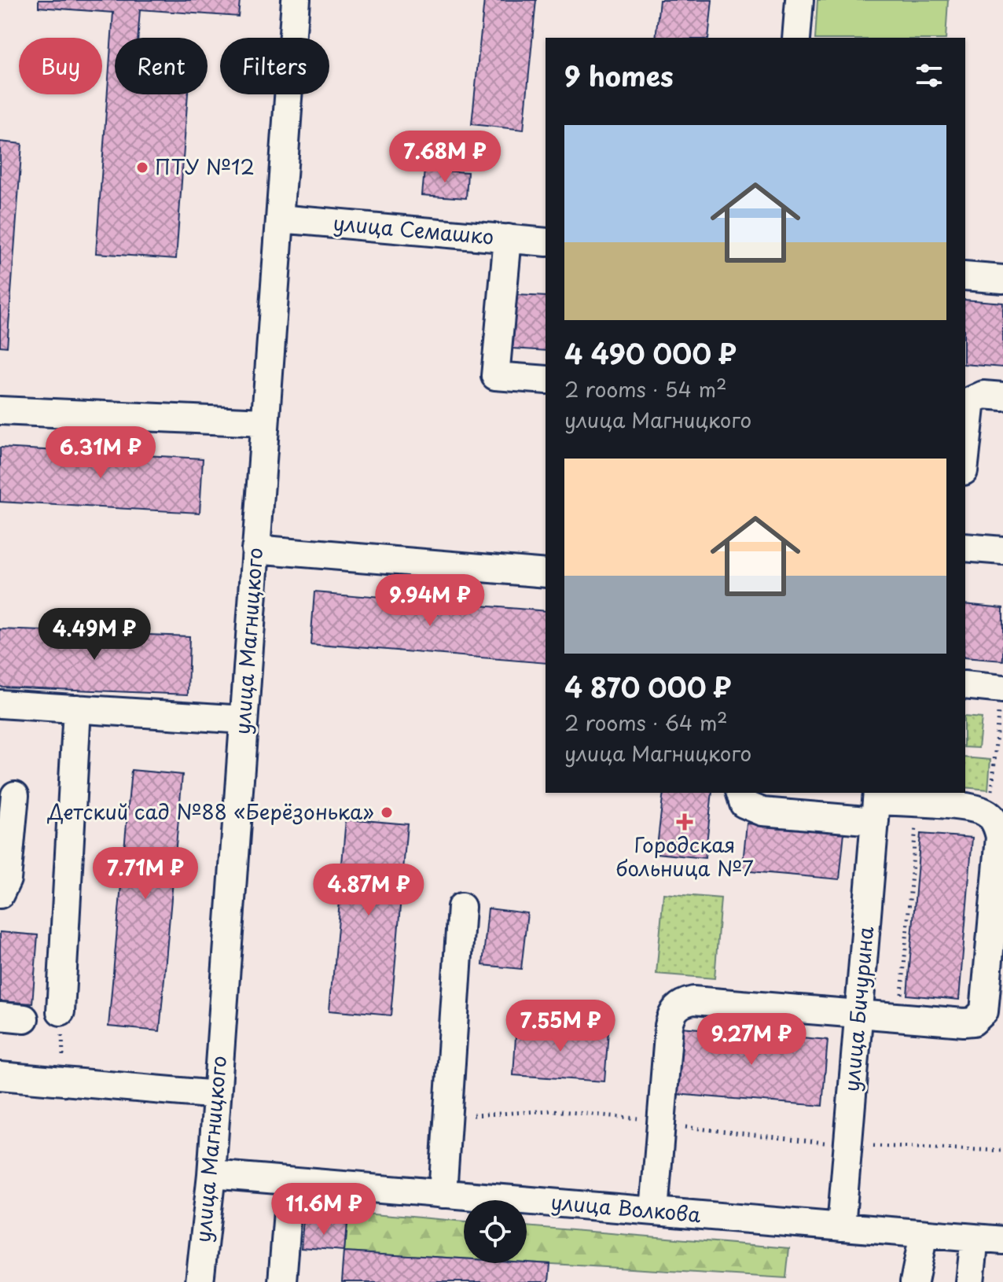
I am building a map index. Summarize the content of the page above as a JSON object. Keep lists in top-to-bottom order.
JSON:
{
  "streets": {
    "street": [
      "улица Семашко",
      "улица Магницкого",
      "улица Бичурина",
      "улица Волкова"
    ]
  },
  "crossings": [
    ["улица Семашко", "улица Магницкого"],
    ["улица Магницкого", "улица Волкова"],
    ["улица Бичурина", "улица Волкова"]
  ],
  "places": {
    "other": ["ПТУ №12", "Детский сад №88 «Берёзонька»"],
    "health": ["Городская больница №7"]
  },
  "page": {
    "chip": ["Buy", "Rent", "Filters"],
    "heading": "9 homes",
    "list": [
      {
        "name": "4 490 000 ₽",
        "note": "2 rooms · 54 m² · улица Магницкого"
      },
      {
        "name": "4 870 000 ₽",
        "note": "2 rooms · 64 m² · улица Магницкого"
      }
    ],
    "price": [
      "7.68M ₽",
      "6.31M ₽",
      "9.94M ₽",
      "4.49M ₽",
      "7.71M ₽",
      "4.87M ₽",
      "7.55M ₽",
      "9.27M ₽",
      "11.6M ₽"
    ]
  }
}
